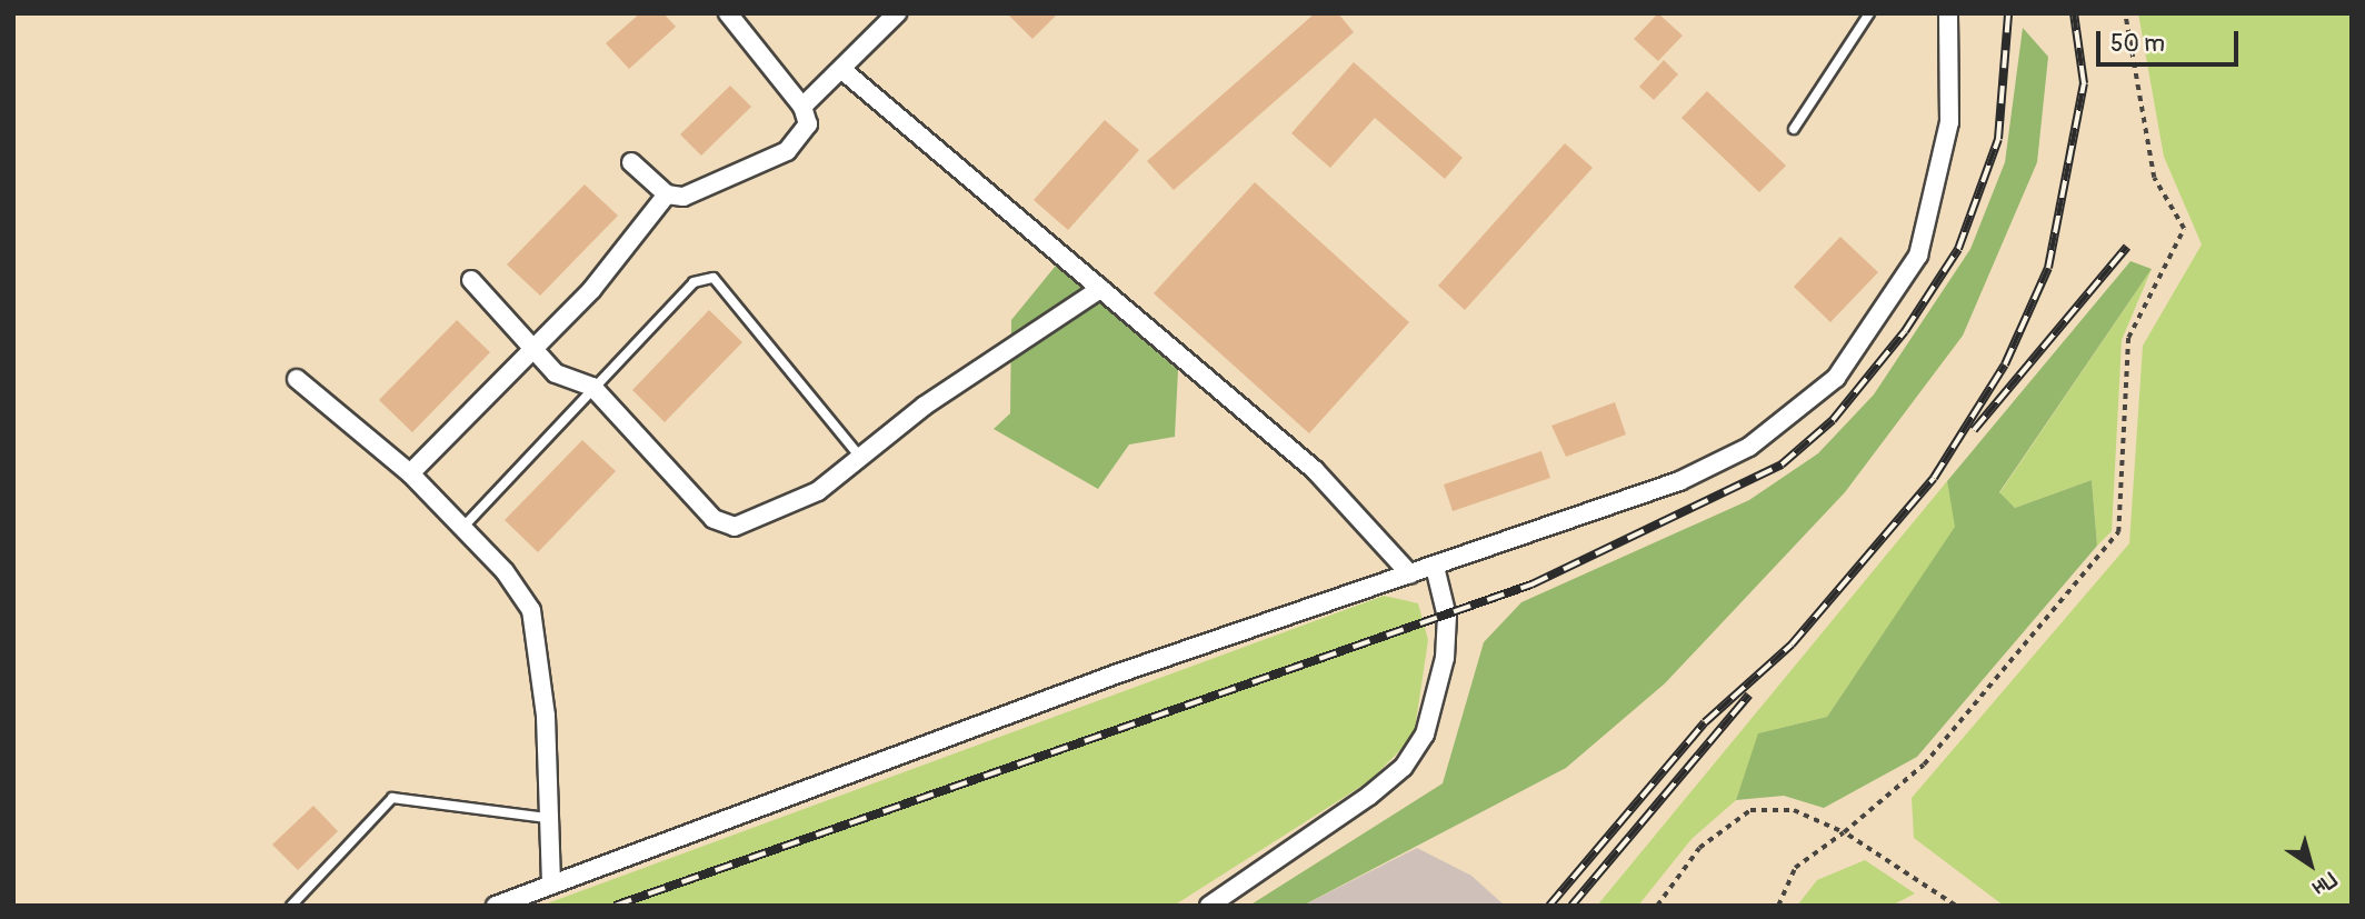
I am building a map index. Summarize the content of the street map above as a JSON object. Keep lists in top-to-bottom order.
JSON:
{
  "scale_bar": "50 m",
  "north": "bottom right"
}
